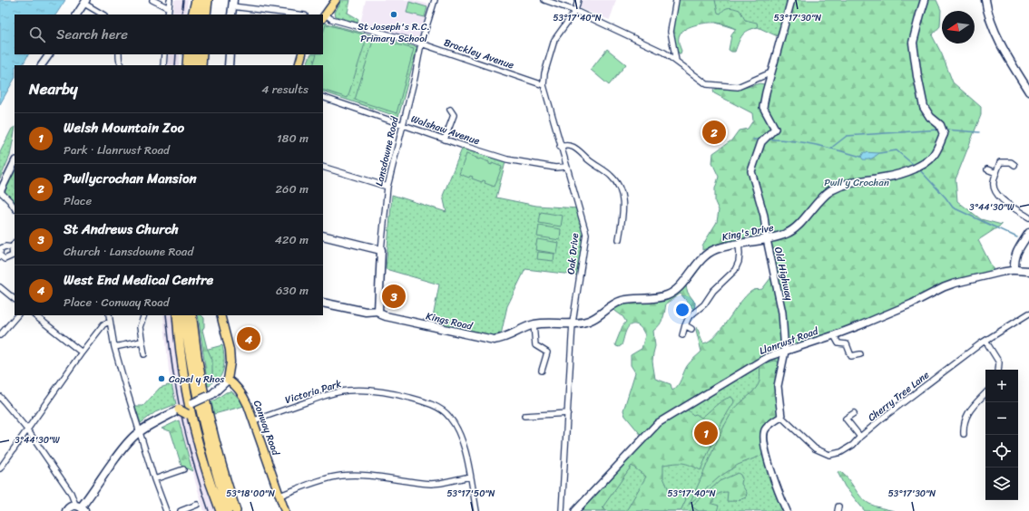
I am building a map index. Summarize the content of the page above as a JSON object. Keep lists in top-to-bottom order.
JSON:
{
  "streets": {
    "main road": [
      "Lansdowne Road",
      "King's Drive",
      "Kings Road",
      "Llanrwst Road",
      "Conway Road"
    ],
    "street": [
      "Brackley Avenue",
      "Walshaw Avenue",
      "Oak Drive",
      "Old Highway",
      "Victoria Park",
      "Cherry Tree Lane"
    ]
  },
  "crossings": [
    ["Brackley Avenue", "Lansdowne Road"],
    ["Brackley Avenue", "Oak Drive"],
    ["Walshaw Avenue", "Lansdowne Road"],
    ["Walshaw Avenue", "Oak Drive"],
    ["Lansdowne Road", "Kings Road"],
    ["King's Drive", "Oak Drive"],
    ["King's Drive", "Old Highway"],
    ["King's Drive", "Kings Road"],
    ["Oak Drive", "Kings Road"],
    ["Old Highway", "Llanrwst Road"],
    ["Old Highway", "Cherry Tree Lane"],
    ["Victoria Park", "Conway Road"]
  ],
  "parks": ["Pwll y Crochan"],
  "places": ["St Joseph's R.C. Primary School", "Capel y Rhos"],
  "north": "left",
  "page": {
    "search": "Search here",
    "heading": ["Nearby", "4 results"],
    "list": [
      {
        "mark": "1",
        "name": "Welsh Mountain Zoo",
        "note": "Park · Llanrwst Road",
        "value": "180 m"
      },
      {
        "mark": "2",
        "name": "Pwllycrochan Mansion",
        "note": "Place",
        "value": "260 m"
      },
      {
        "mark": "3",
        "name": "St Andrews Church",
        "note": "Church · Lansdowne Road",
        "value": "420 m"
      },
      {
        "mark": "4",
        "name": "West End Medical Centre",
        "note": "Place · Conway Road",
        "value": "630 m"
      }
    ],
    "pins": [
      "2",
      "3",
      "4",
      "1"
    ],
    "map_buttons": ["+", "−"]
  },
  "coordinates": [
    "53°17'40\"N",
    "53°17'30\"N",
    "3°44'30\"W",
    "53°18'00\"N",
    "53°17'50\"N"
  ]
}
